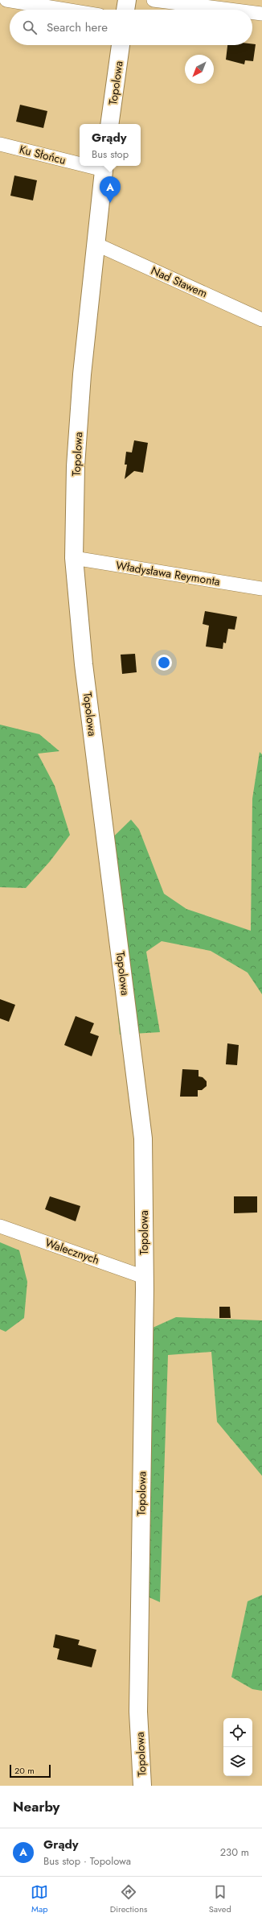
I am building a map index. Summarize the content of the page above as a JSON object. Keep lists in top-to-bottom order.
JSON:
{
  "streets": {
    "street": [
      "Topolowa",
      "Ku Słońcu",
      "Nad Stawem",
      "Władysława Reymonta",
      "Walecznych"
    ]
  },
  "crossings": [
    ["Topolowa", "Nad Stawem"],
    ["Topolowa", "Władysława Reymonta"],
    ["Topolowa", "Walecznych"]
  ],
  "scale_bar": "20 m",
  "north": "bottom left",
  "page": {
    "search": "Search here",
    "popup": ["Grądy", "Bus stop"],
    "pins": "A",
    "scale": "20 m",
    "heading": "Nearby",
    "list": [
      {
        "mark": "A",
        "name": "Grądy",
        "note": "Bus stop · Topolowa",
        "value": "230 m"
      }
    ],
    "nav": ["Map", "Directions", "Saved"]
  }
}
